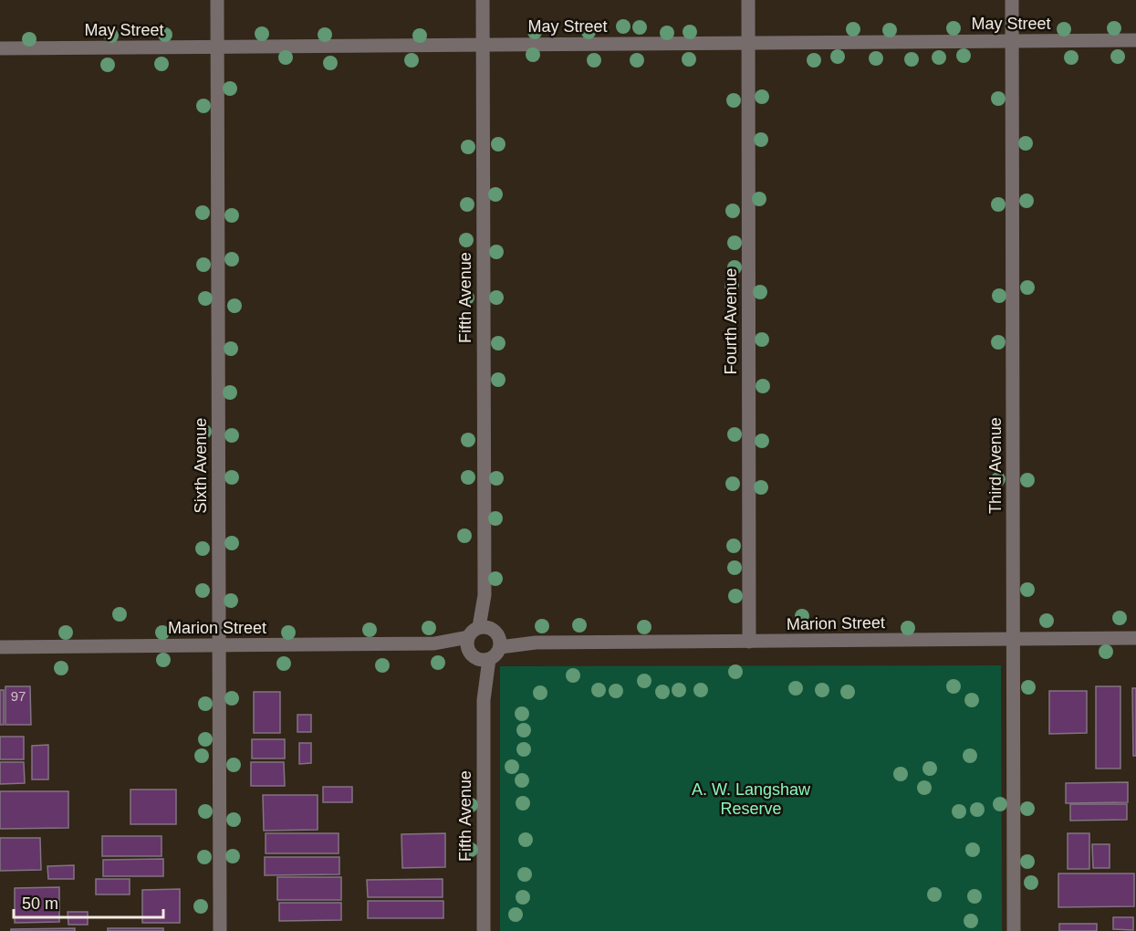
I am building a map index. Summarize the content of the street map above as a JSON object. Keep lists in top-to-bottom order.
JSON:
{
  "streets": {
    "street": [
      "May Street",
      "Fifth Avenue",
      "Fourth Avenue",
      "Sixth Avenue",
      "Third Avenue",
      "Marion Street"
    ]
  },
  "crossings": [
    ["May Street", "Fifth Avenue"],
    ["May Street", "Fourth Avenue"],
    ["May Street", "Sixth Avenue"],
    ["May Street", "Third Avenue"],
    ["Fifth Avenue", "Marion Street"],
    ["Fourth Avenue", "Marion Street"],
    ["Sixth Avenue", "Marion Street"],
    ["Third Avenue", "Marion Street"]
  ],
  "parks": ["A. W. Langshaw Reserve"],
  "house_numbers": ["97"],
  "scale_bar": "50 m"
}
